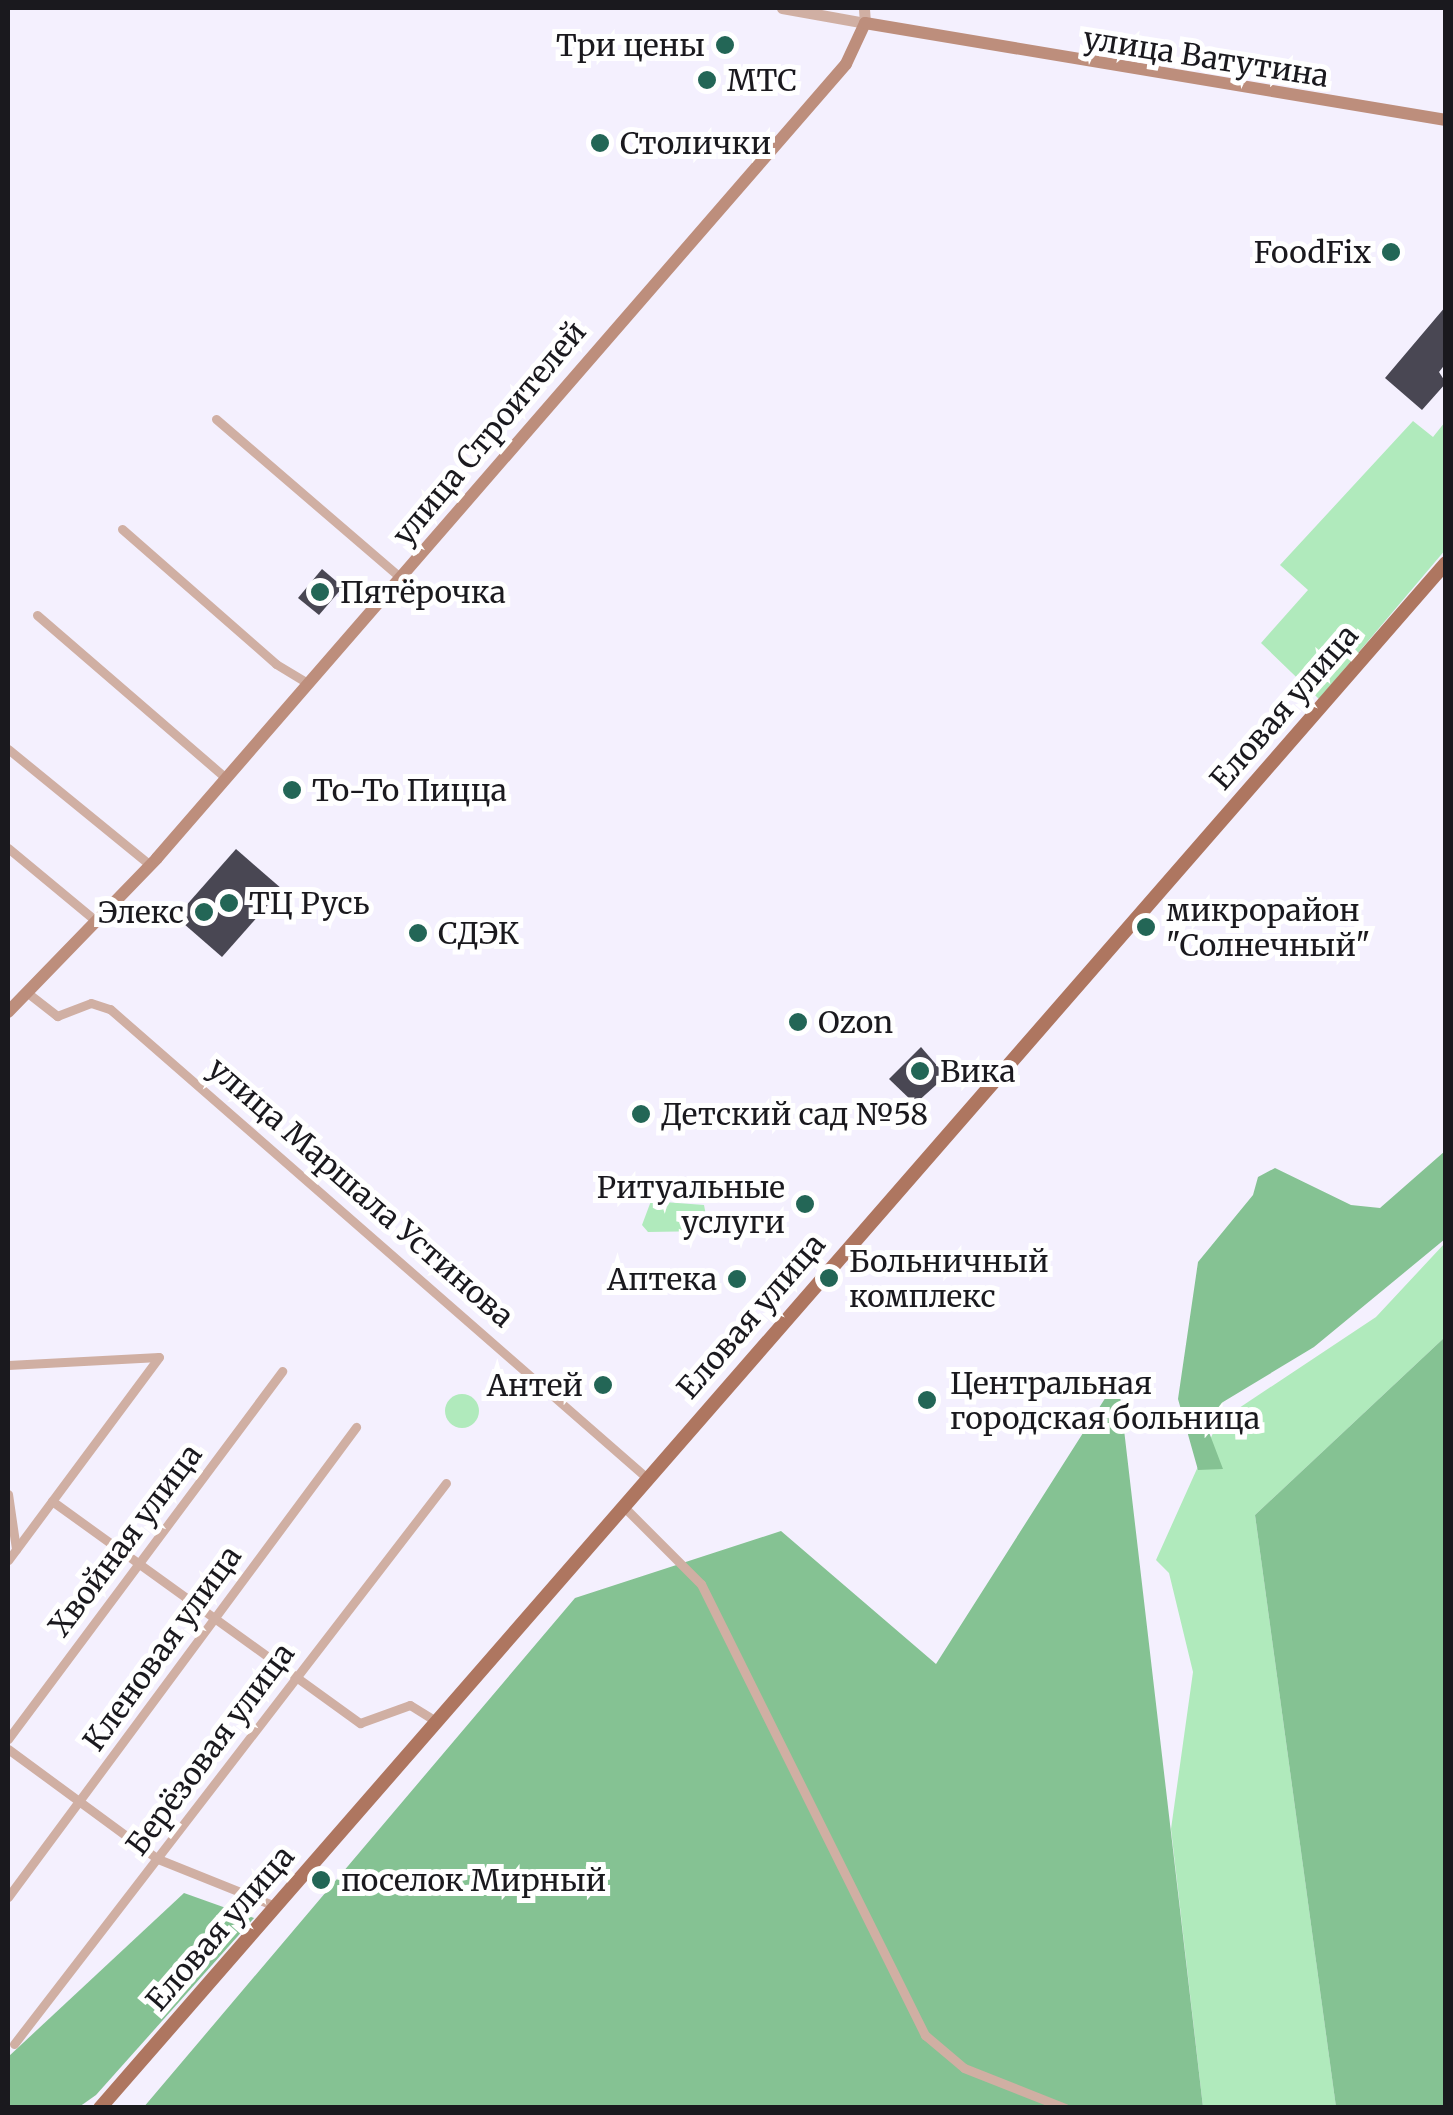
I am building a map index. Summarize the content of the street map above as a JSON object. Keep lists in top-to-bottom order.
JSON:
{
  "streets": {
    "main road": ["улица Ватутина", "улица Строителей", "Еловая улица"],
    "street": [
      "улица Маршала Устинова",
      "Хвойная улица",
      "Кленовая улица",
      "Берёзовая улица"
    ]
  },
  "crossings": [
    ["улица Ватутина", "улица Строителей"],
    ["улица Строителей", "улица Маршала Устинова"],
    ["Еловая улица", "улица Маршала Устинова"]
  ],
  "places": [
    "Три цены",
    "МТС",
    "Столички",
    "FoodFix",
    "Пятёрочка",
    "То-То Пицца",
    "ТЦ Русь",
    "Элекс",
    "микрорайон \"Солнечный\"",
    "СДЭК",
    "Ozon",
    "Вика",
    "Детский сад №58",
    "Ритуальные услуги",
    "Больничный комплекс",
    "Аптека",
    "Антей",
    "Центральная городская больница",
    "поселок Мирный"
  ]
}
